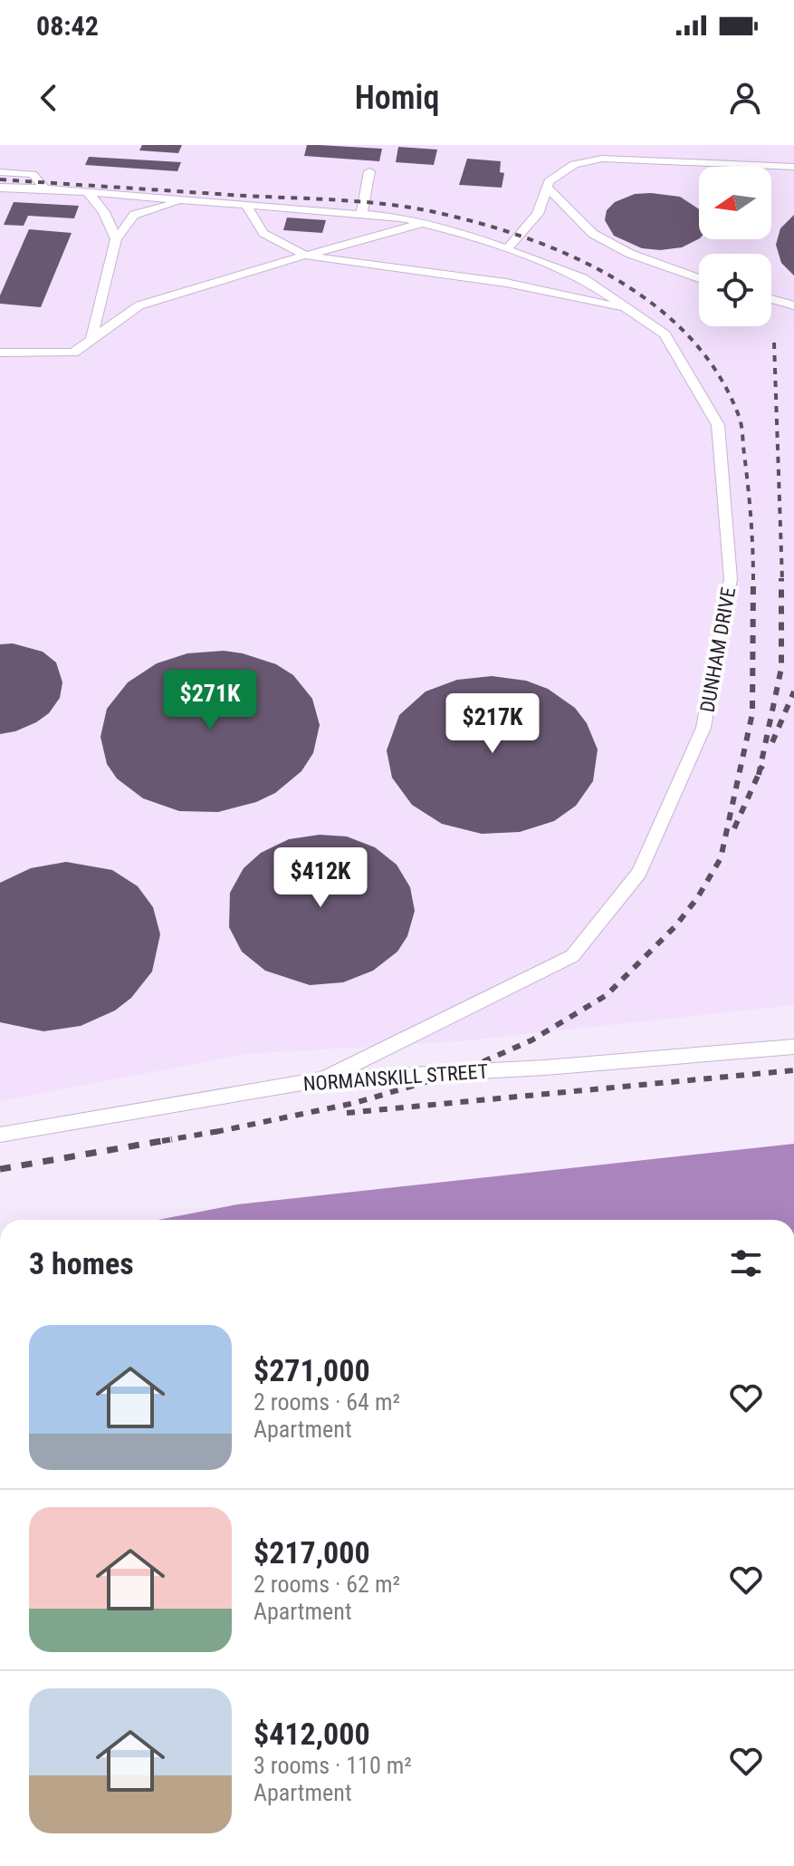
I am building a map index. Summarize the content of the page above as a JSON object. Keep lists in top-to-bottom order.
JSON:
{
  "streets": {
    "lane": ["DUNHAM DRIVE", "NORMANSKILL STREET"]
  },
  "crossings": [
    ["DUNHAM DRIVE", "NORMANSKILL STREET"]
  ],
  "north": "left",
  "page": {
    "status": "08:42",
    "header": "Homiq",
    "price": ["$271K", "$217K", "$412K"],
    "heading": "3 homes",
    "list": [
      {
        "name": "$271,000",
        "note": "2 rooms · 64 m² · Apartment"
      },
      {
        "name": "$217,000",
        "note": "2 rooms · 62 m² · Apartment"
      },
      {
        "name": "$412,000",
        "note": "3 rooms · 110 m² · Apartment"
      }
    ]
  }
}
